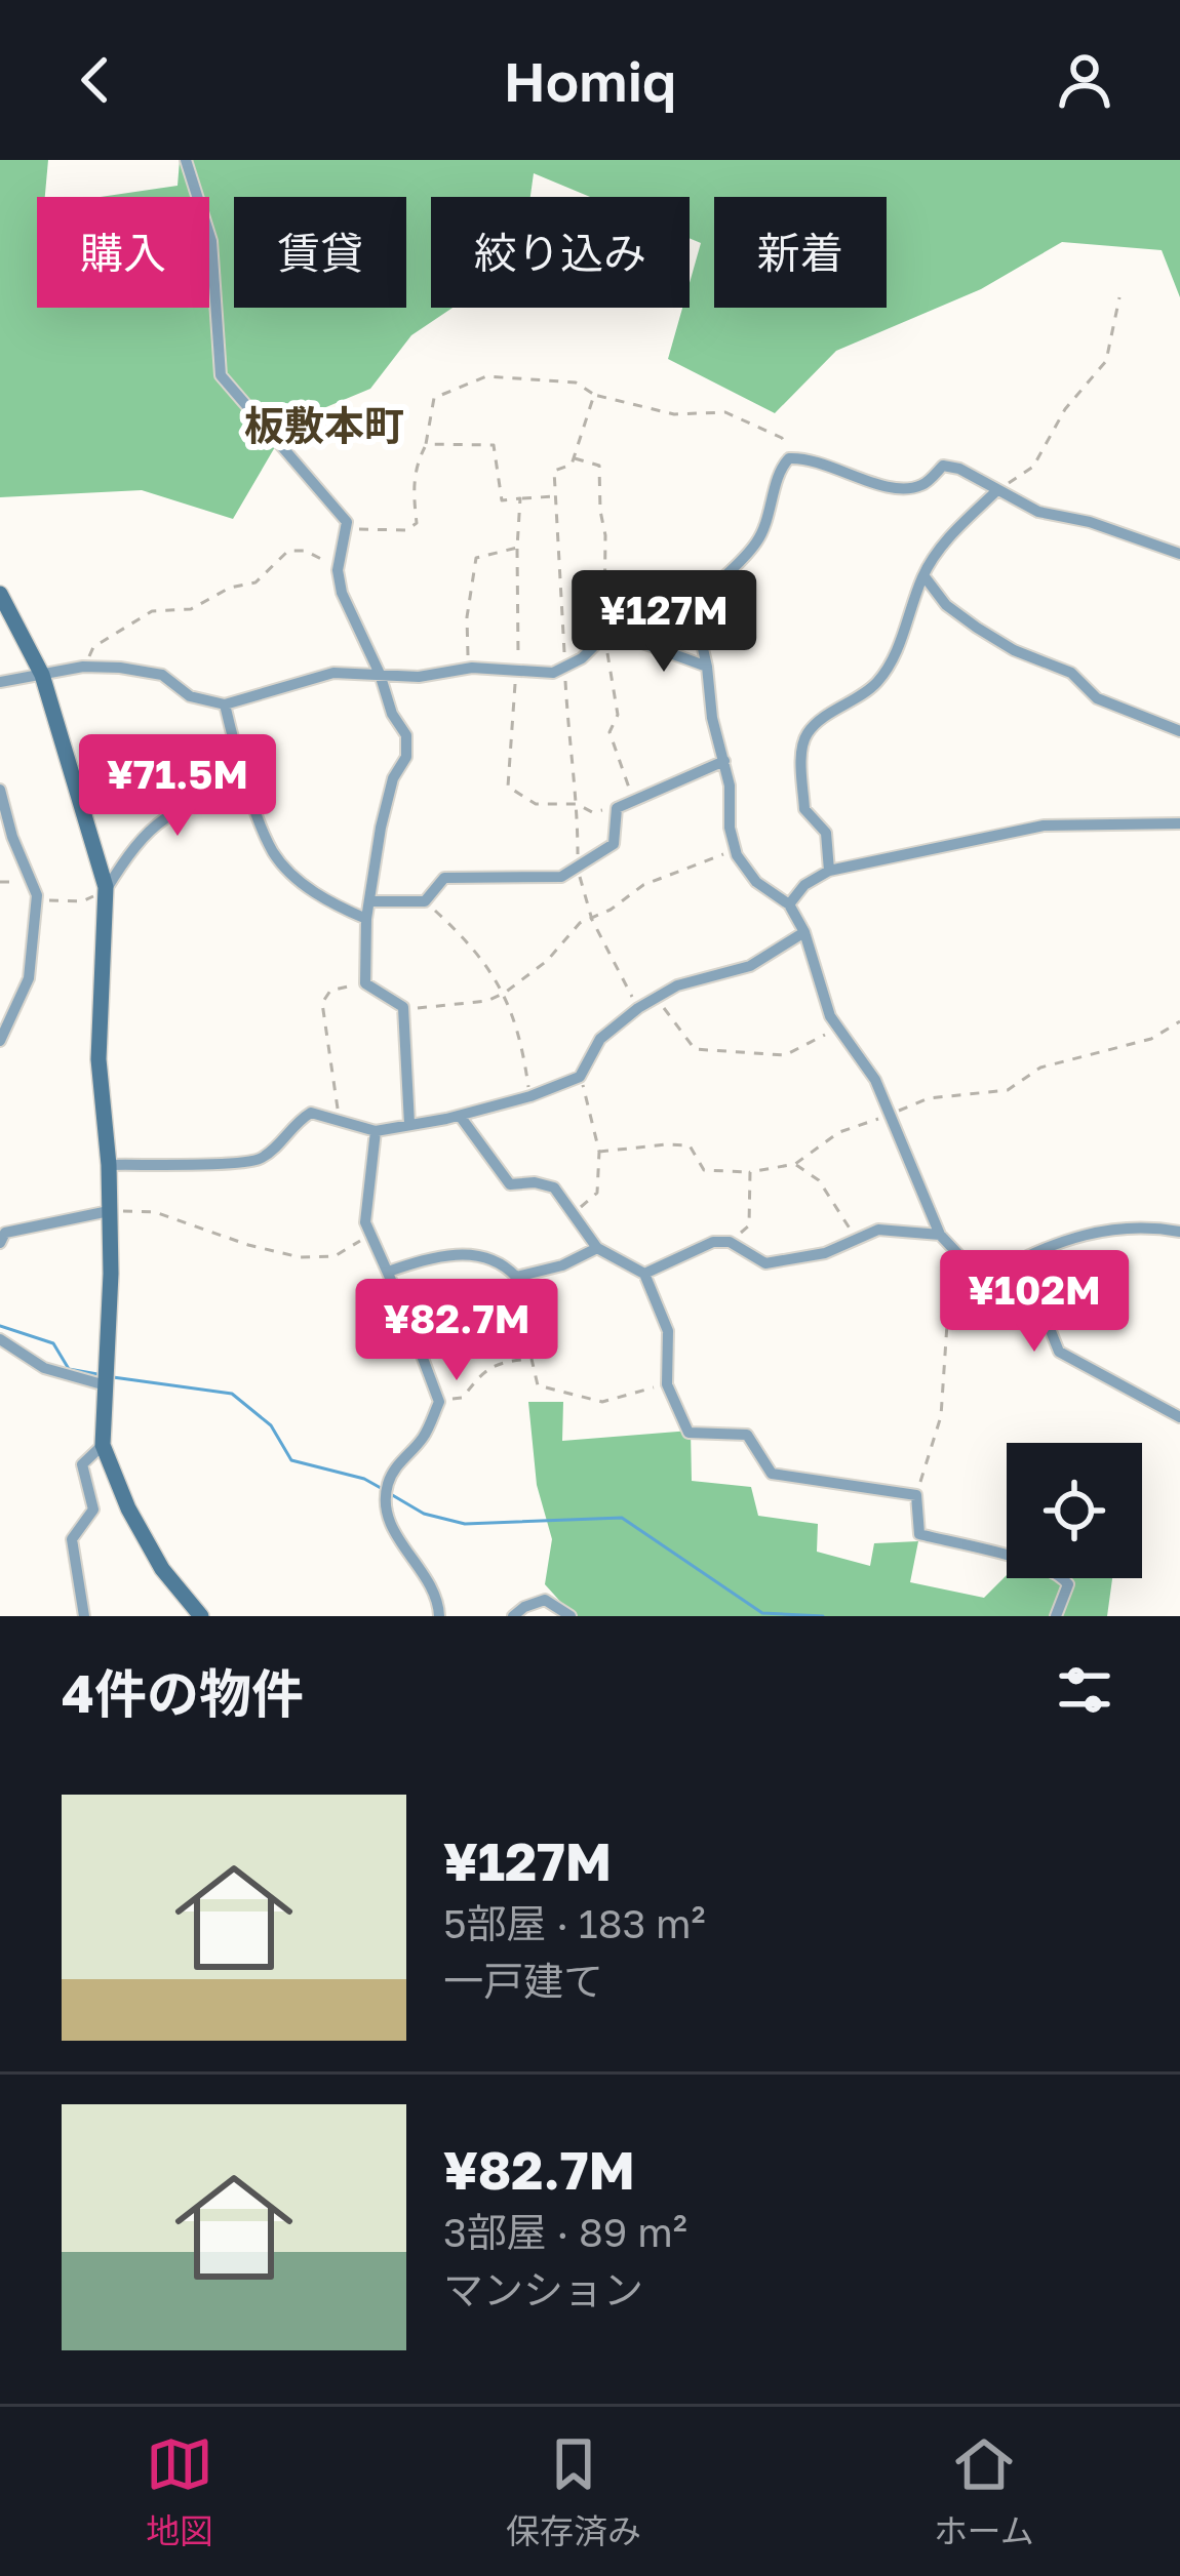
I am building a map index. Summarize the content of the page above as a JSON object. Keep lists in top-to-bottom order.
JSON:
{
  "districts": ["板敷本町"],
  "page": {
    "header": "Homiq",
    "chip": [
      "購入",
      "賃貸",
      "絞り込み",
      "新着"
    ],
    "price": [
      "¥127M",
      "¥71.5M",
      "¥102M",
      "¥82.7M"
    ],
    "heading": "4件の物件",
    "list": [
      {
        "name": "¥127M",
        "note": "5部屋 · 183 m² · 一戸建て"
      },
      {
        "name": "¥82.7M",
        "note": "3部屋 · 89 m² · マンション"
      }
    ],
    "tabs": ["地図", "保存済み", "ホーム"]
  }
}
